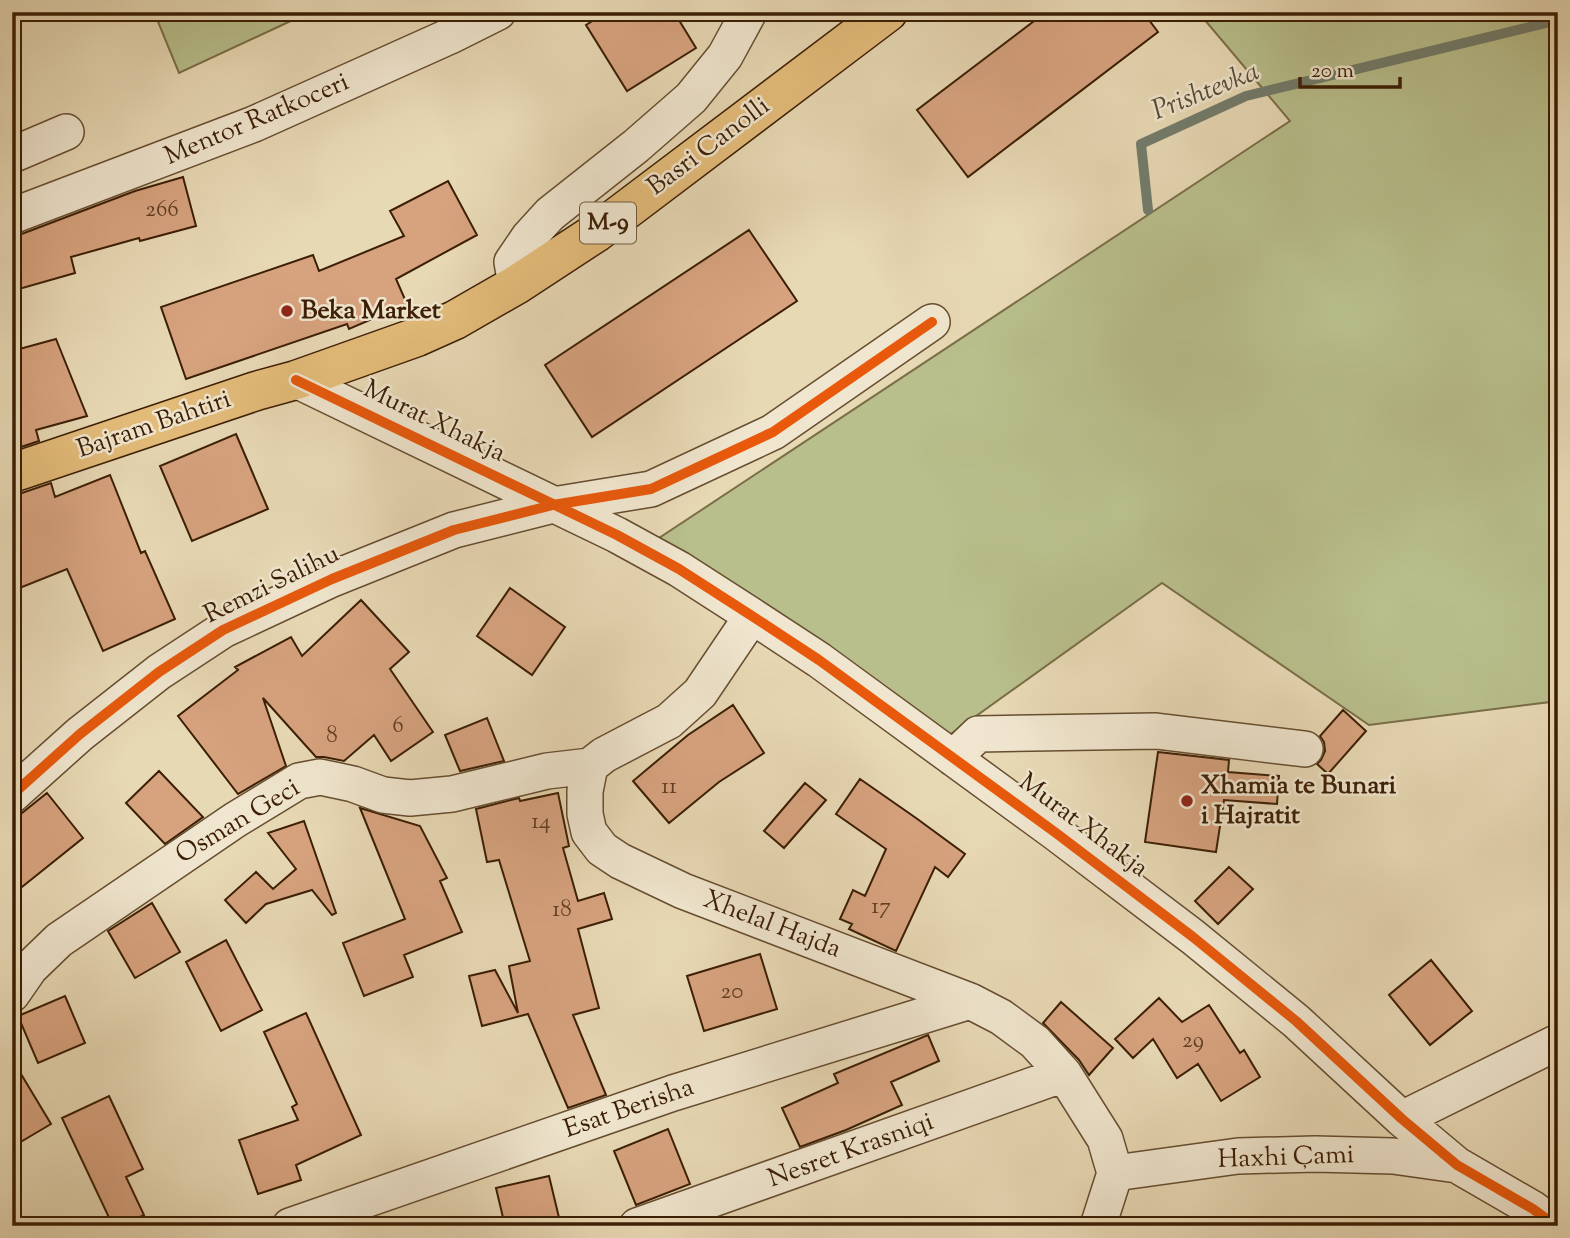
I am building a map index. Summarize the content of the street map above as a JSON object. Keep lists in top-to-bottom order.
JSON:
{
  "streets": {
    "main road": ["Basri Canolli", "M-9", "Bajram Bahtiri"],
    "street": [
      "Mentor Ratkoceri",
      "Murat Xhakja",
      "Remzi Salihu",
      "Osman Geci",
      "Xhelal Hajda",
      "Esat Berisha",
      "Nesret Krasniqi",
      "Haxhi Çami"
    ]
  },
  "crossings": [
    ["Basri Canolli", "Murat Xhakja"],
    ["Basri Canolli", "Bajram Bahtiri"],
    ["Murat Xhakja", "Bajram Bahtiri"],
    ["Murat Xhakja", "Remzi Salihu"],
    ["Murat Xhakja", "Haxhi Çami"],
    ["Osman Geci", "Xhelal Hajda"],
    ["Xhelal Hajda", "Esat Berisha"],
    ["Xhelal Hajda", "Nesret Krasniqi"],
    ["Xhelal Hajda", "Haxhi Çami"]
  ],
  "water": ["Prishtevka"],
  "places": ["Beka Market", "Xhamia te Bunari i Hajratit"],
  "house_numbers": [
    "266",
    "6",
    "8",
    "11",
    "14",
    "17",
    "18",
    "20",
    "29"
  ],
  "scale_bar": "20 m"
}
